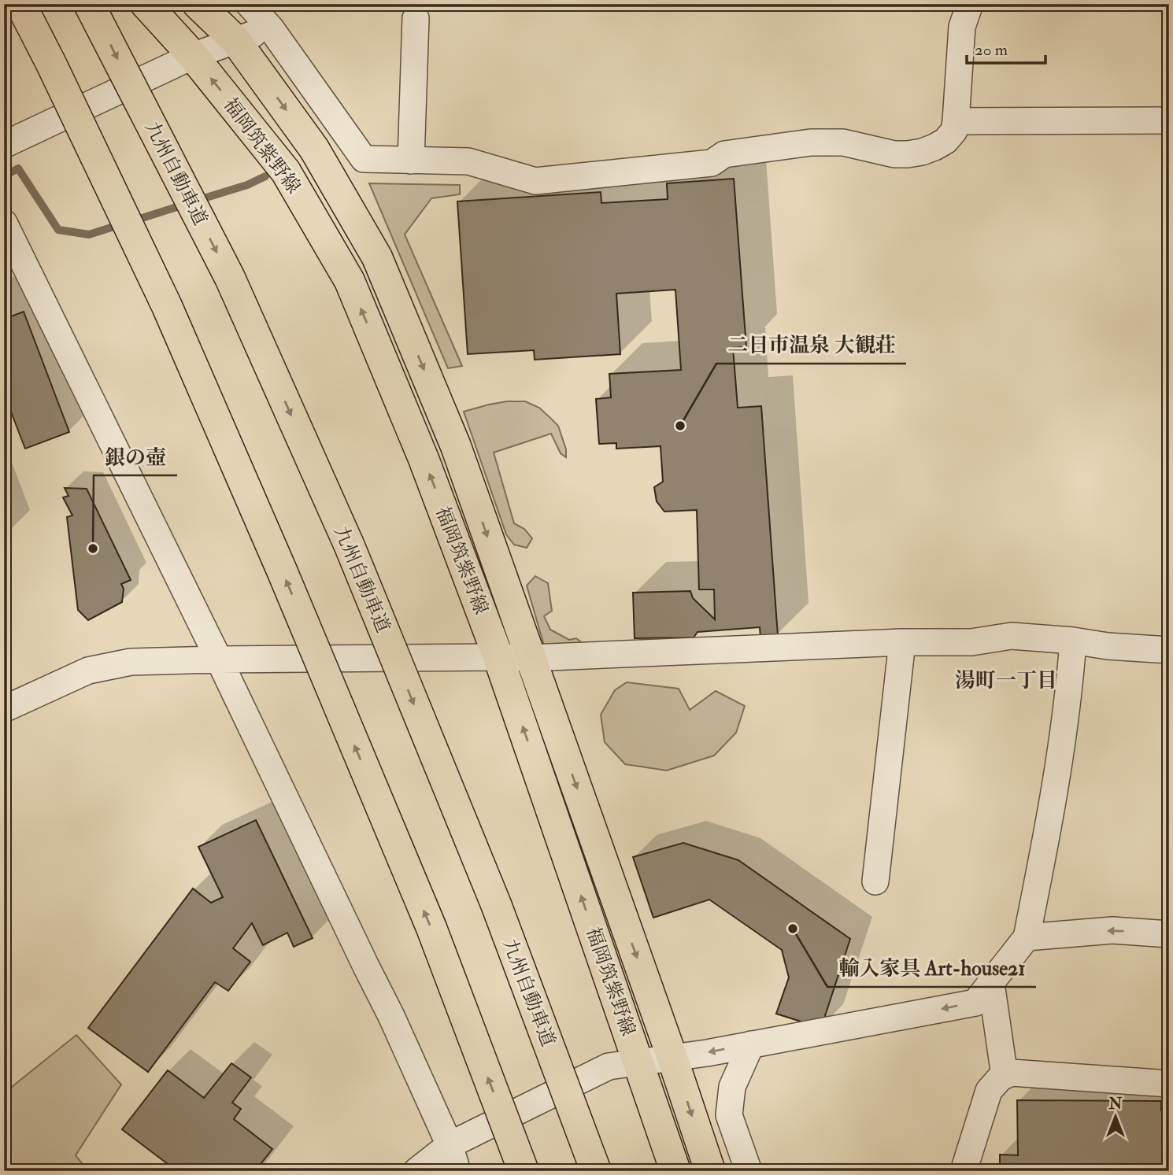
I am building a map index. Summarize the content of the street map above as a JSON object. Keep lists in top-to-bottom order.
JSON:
{
  "streets": {
    "main road": ["福岡筑紫野線", "九州自動車道"]
  },
  "districts": ["湯町一丁目"],
  "places": ["二日市温泉 大観荘", "銀の壺", "輸入家具 Art-house21"],
  "scale_bar": "20 m",
  "north": "top"
}
